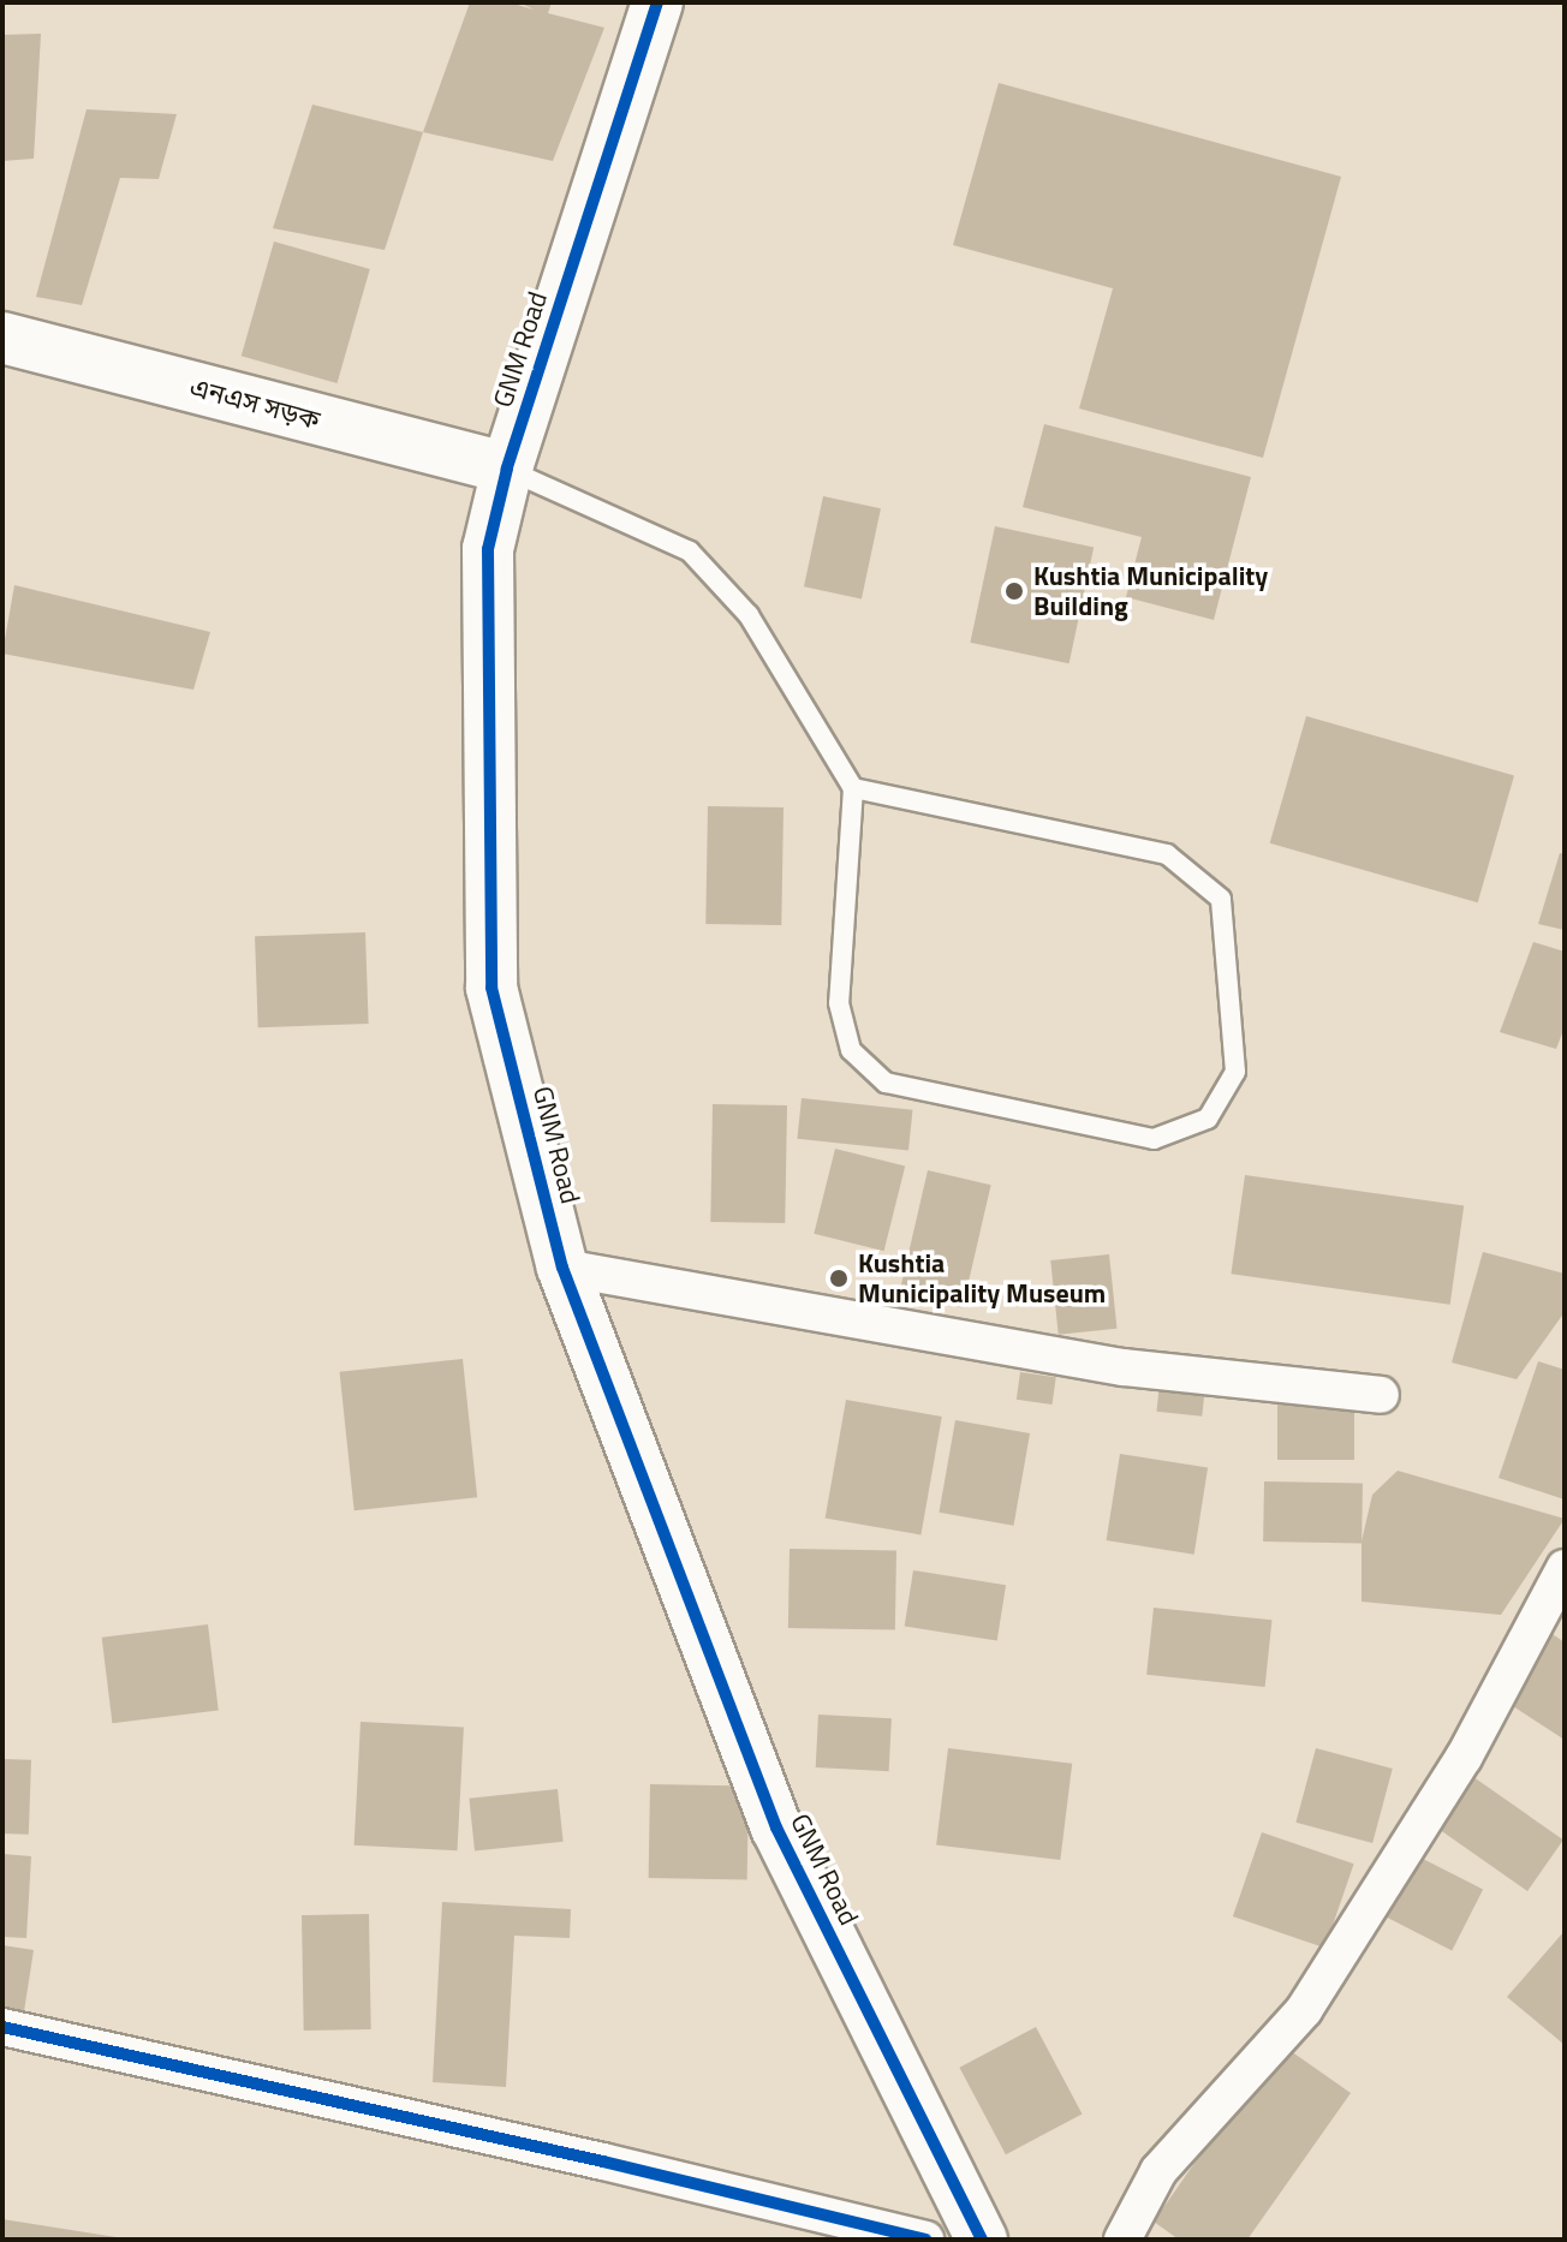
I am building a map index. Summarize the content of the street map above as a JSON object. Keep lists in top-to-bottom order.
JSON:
{
  "streets": {
    "street": ["GNM Road", "এনএস সড়ক"]
  },
  "crossings": [
    ["GNM Road", "এনএস সড়ক"]
  ],
  "places": ["Kushtia Municipality Building", "Kushtia Municipality Museum"]
}
